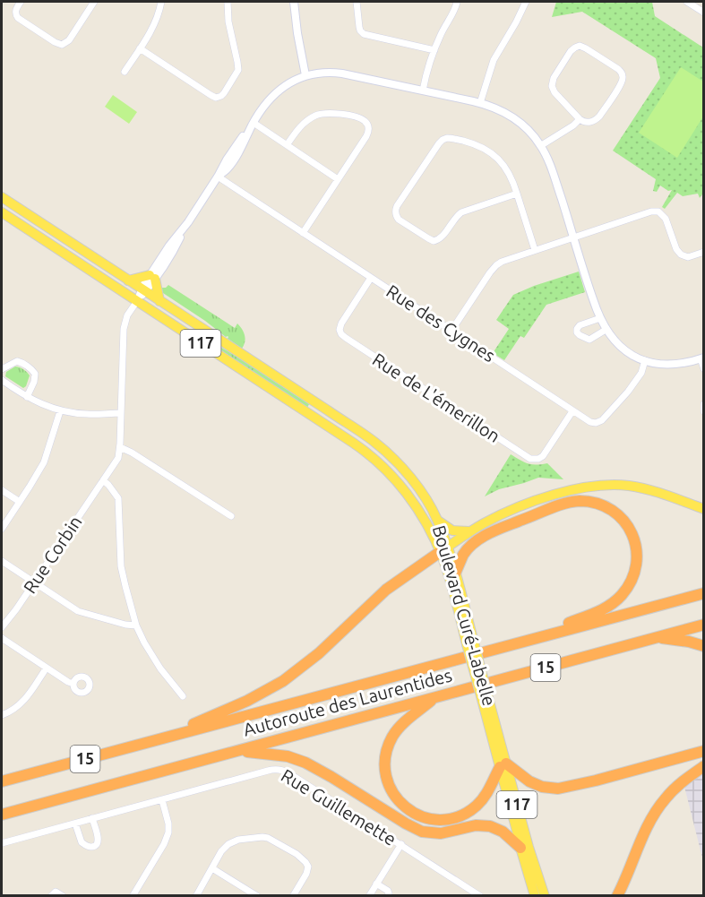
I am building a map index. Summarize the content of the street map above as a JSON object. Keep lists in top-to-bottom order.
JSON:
{
  "streets": {
    "highway": ["15", "Autoroute des Laurentides"],
    "main road": ["117", "Boulevard Curé-Labelle"],
    "street": [
      "Rue des Cygnes",
      "Rue de L'émerillon",
      "Rue Corbin",
      "Rue Guillemette"
    ]
  },
  "crossings": [
    ["Rue des Cygnes", "Rue de L'émerillon"],
    ["Boulevard Curé-Labelle", "Autoroute des Laurentides"]
  ]
}
